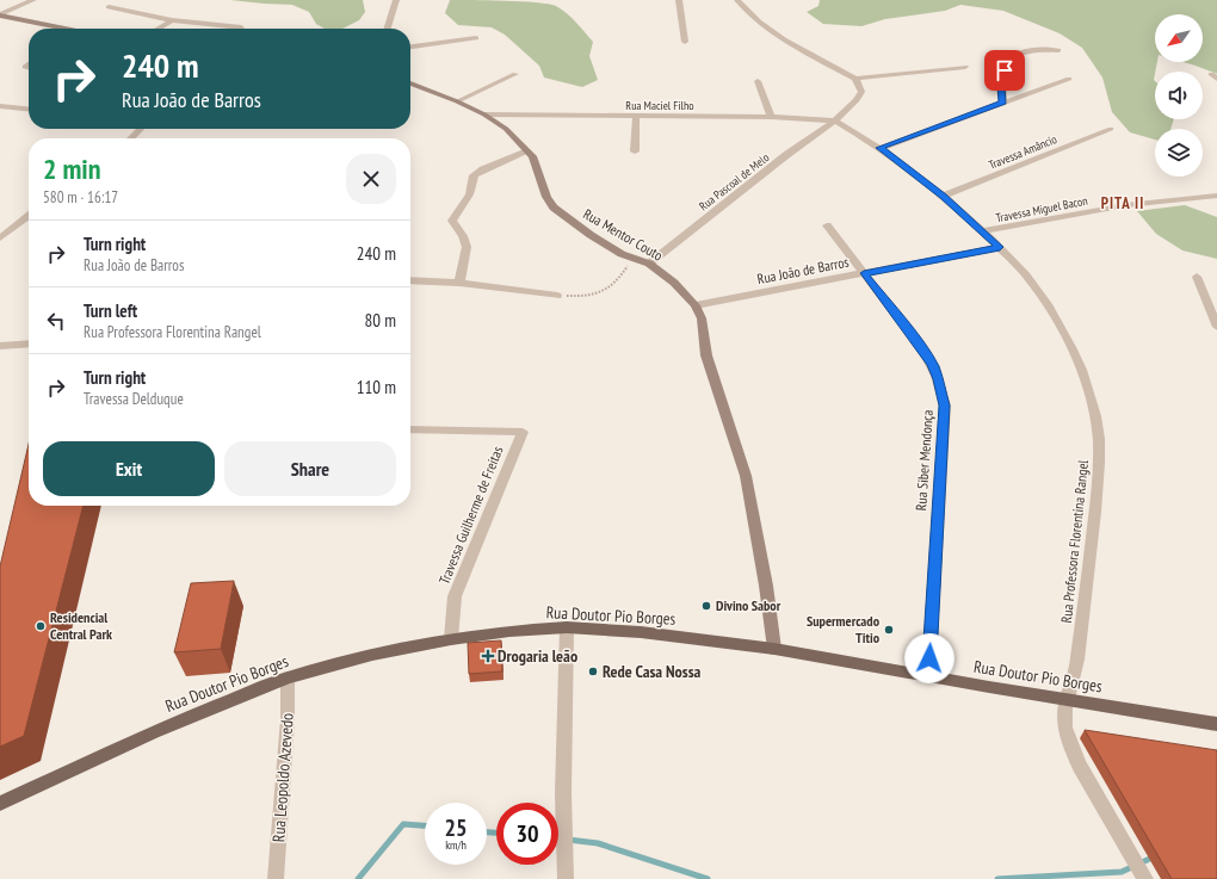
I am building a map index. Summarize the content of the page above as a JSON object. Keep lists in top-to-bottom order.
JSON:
{
  "streets": {
    "main road": ["Rua Doutor Pio Borges"],
    "street": [
      "Rua Maciel Filho",
      "Travessa Amâncio",
      "Rua Pascoal de Melo",
      "Travessa Miguel Bacon",
      "Rua Mentor Couto",
      "Rua João de Barros",
      "Rua Siber Mendonça",
      "Travessa Guilherme de Freitas",
      "Rua Professora Florentina Rangel",
      "Rua Leopoldo Azevedo"
    ]
  },
  "crossings": [
    ["Rua Maciel Filho", "Rua Pascoal de Melo"],
    ["Rua Maciel Filho", "Rua Mentor Couto"],
    ["Rua Maciel Filho", "Rua Professora Florentina Rangel"],
    ["Travessa Amâncio", "Rua Professora Florentina Rangel"],
    ["Rua Pascoal de Melo", "Rua Mentor Couto"],
    ["Rua Pascoal de Melo", "Rua Professora Florentina Rangel"],
    ["Travessa Miguel Bacon", "Rua Professora Florentina Rangel"],
    ["Rua Mentor Couto", "Rua João de Barros"],
    ["Rua Mentor Couto", "Rua Doutor Pio Borges"],
    ["Rua João de Barros", "Rua Siber Mendonça"],
    ["Rua João de Barros", "Rua Professora Florentina Rangel"],
    ["Rua Siber Mendonça", "Rua Doutor Pio Borges"],
    ["Travessa Guilherme de Freitas", "Rua Doutor Pio Borges"],
    ["Rua Professora Florentina Rangel", "Rua Doutor Pio Borges"],
    ["Rua Doutor Pio Borges", "Rua Leopoldo Azevedo"]
  ],
  "districts": ["PITA II"],
  "places": {
    "other": [
      "Divino Sabor",
      "Residencial Central Park",
      "Supermercado Titio",
      "Rede Casa Nossa"
    ],
    "health": ["Drogaria leão"]
  },
  "north": "bottom left",
  "page": {
    "turn": ["240 m", "Rua João de Barros"],
    "heading": ["2 min", "580 m · 16:17"],
    "list": [
      {
        "name": "Turn right",
        "note": "Rua João de Barros",
        "value": "240 m"
      },
      {
        "name": "Turn left",
        "note": "Rua Professora Florentina Rangel",
        "value": "80 m"
      },
      {
        "name": "Turn right",
        "note": "Travessa Delduque",
        "value": "110 m"
      }
    ],
    "buttons": ["Exit", "Share"],
    "speed": "25 km/h",
    "limit": "30"
  }
}
